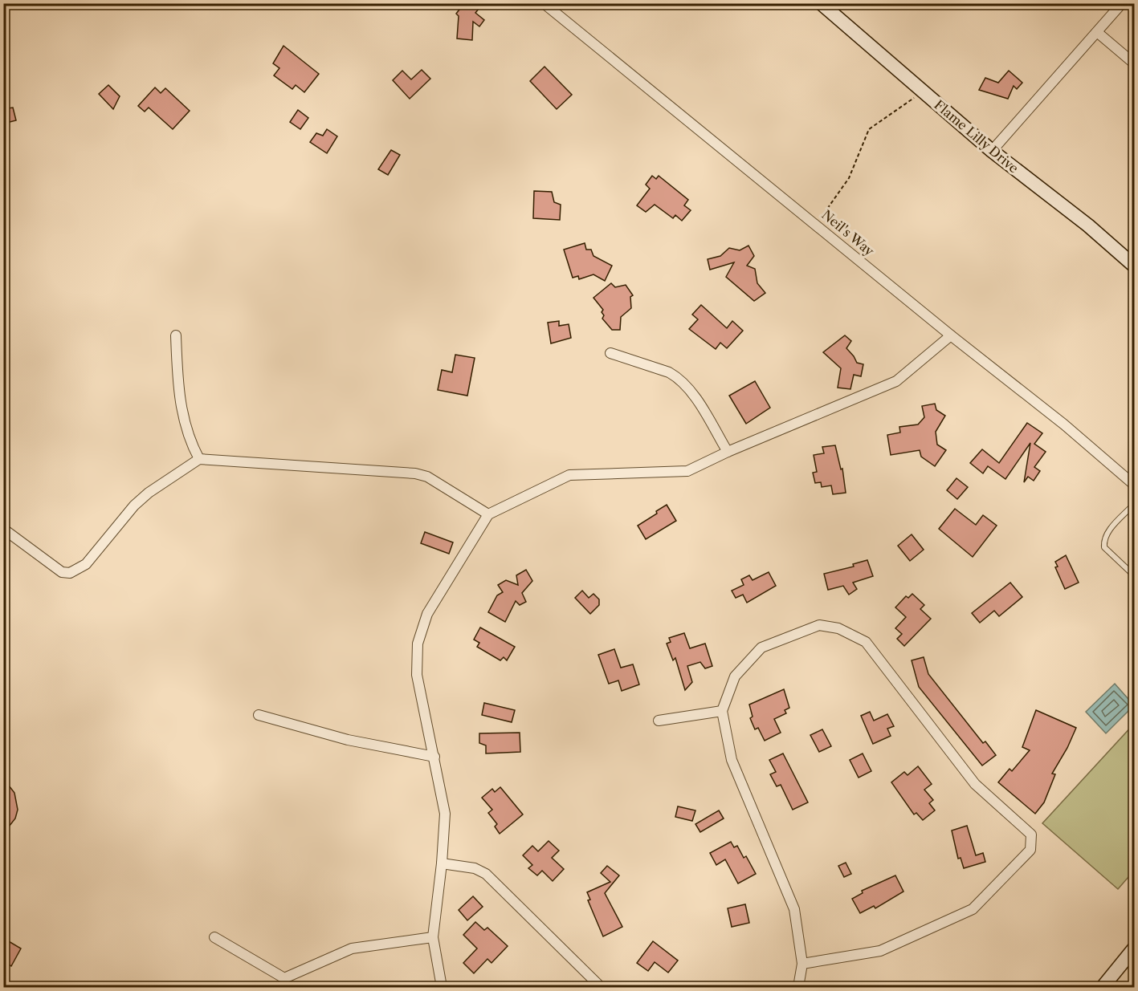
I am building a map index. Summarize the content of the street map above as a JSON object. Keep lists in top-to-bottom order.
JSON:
{
  "streets": {
    "street": ["Flame Lilly Drive", "Neil's Way"]
  }
}
